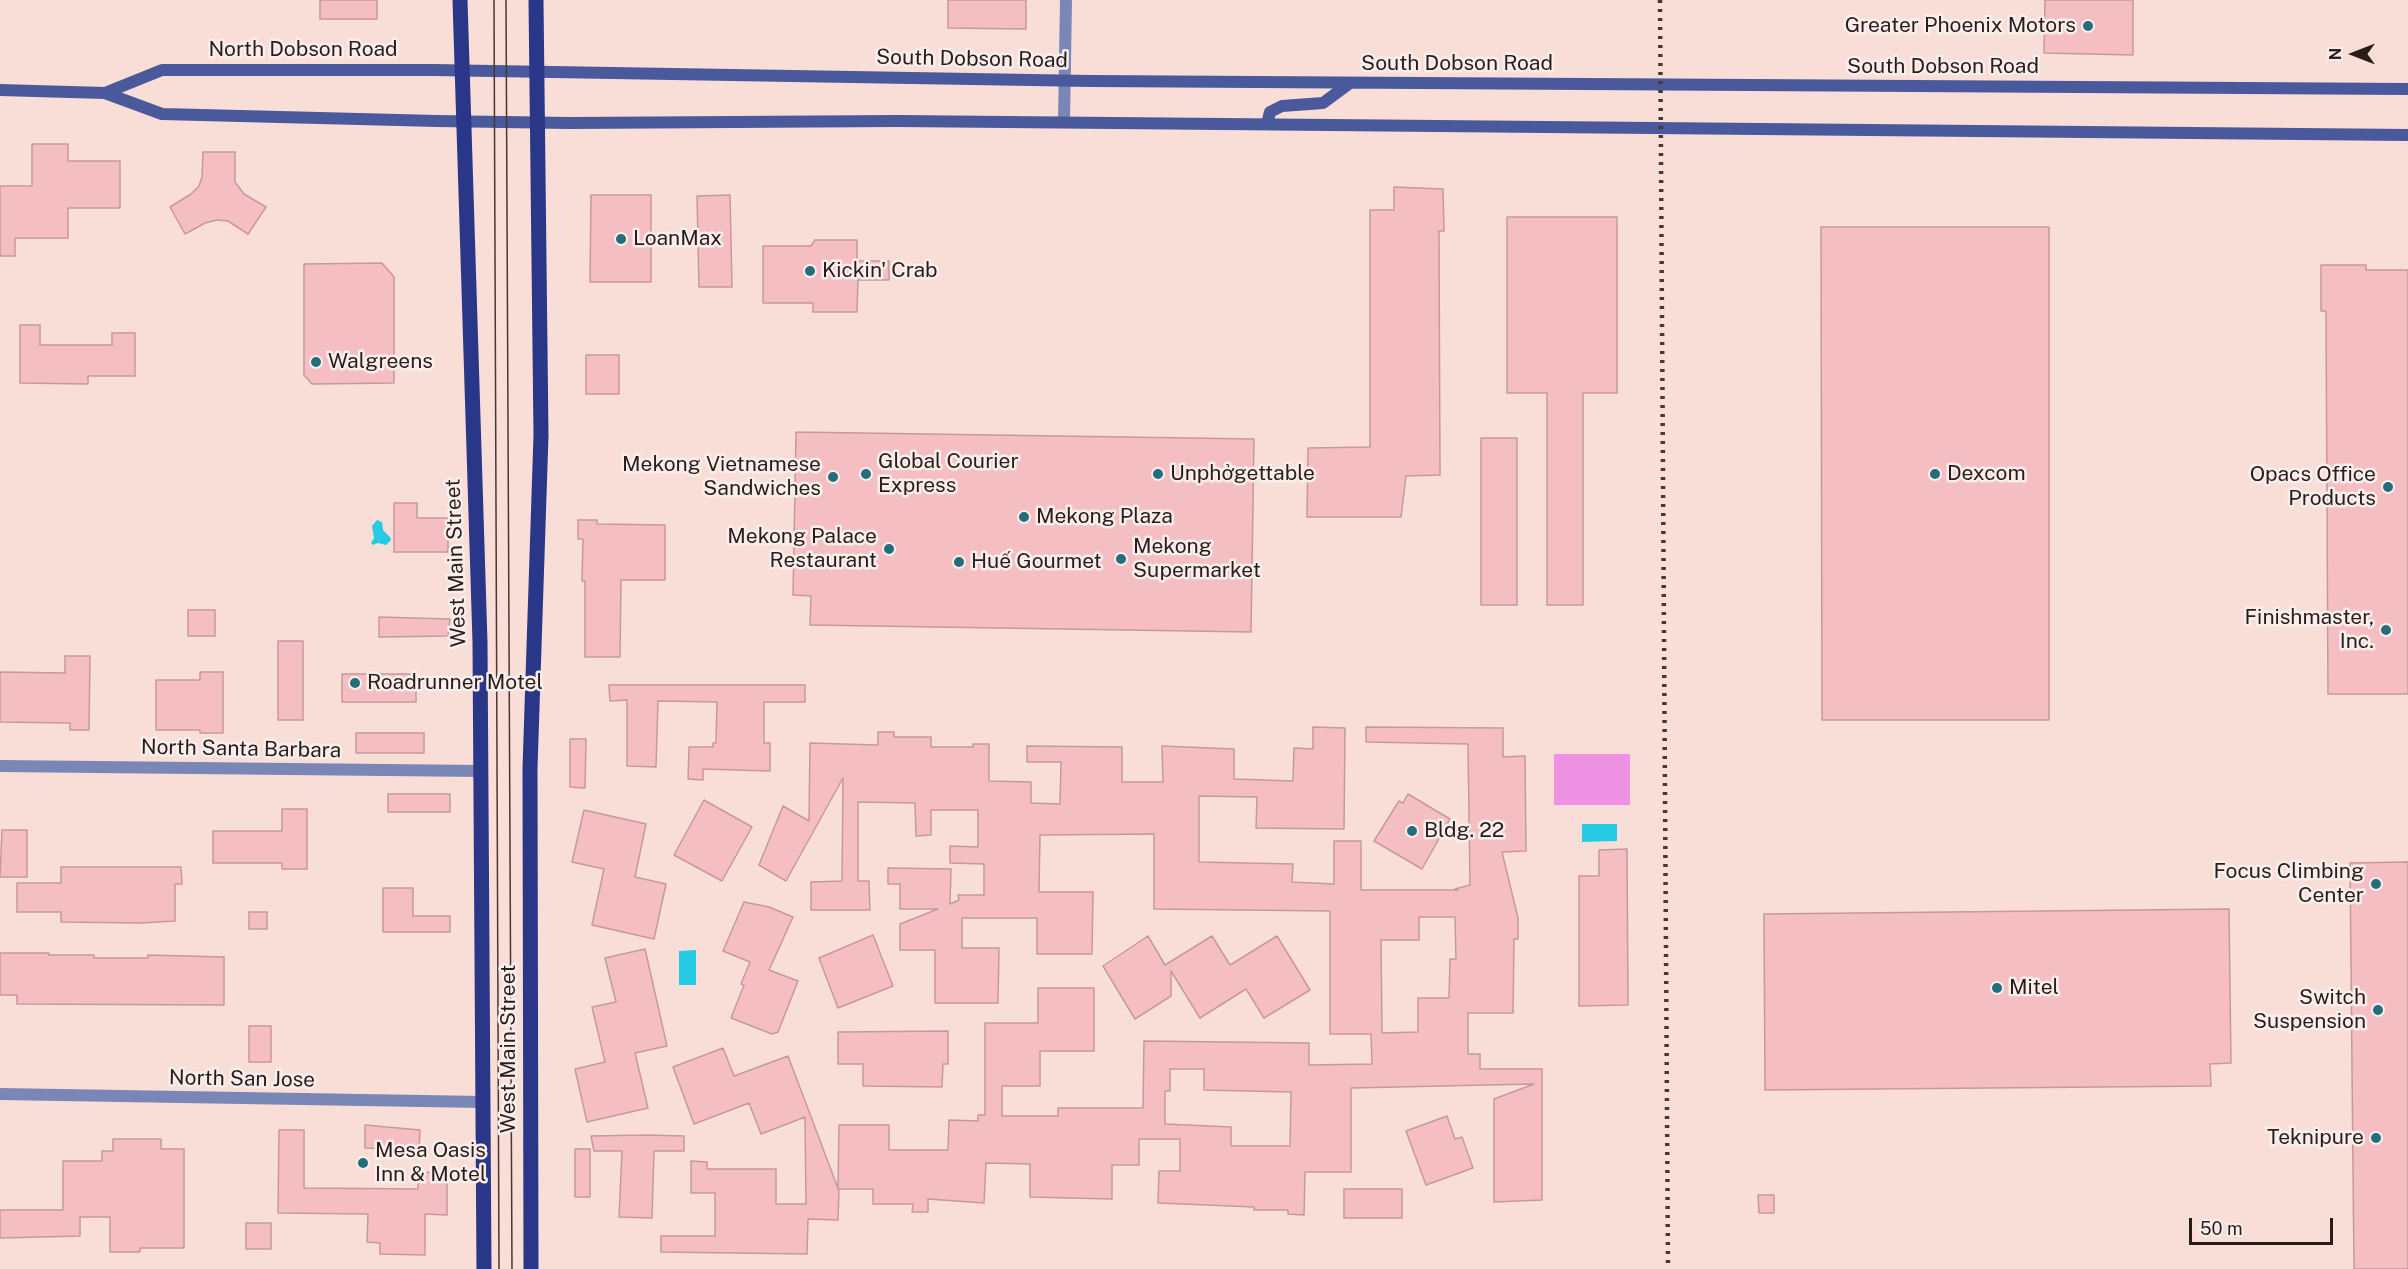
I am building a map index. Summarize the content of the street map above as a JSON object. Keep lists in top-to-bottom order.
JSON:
{
  "streets": {
    "main road": ["North Dobson Road", "South Dobson Road", "West Main Street"],
    "street": ["North Santa Barbara", "North San Jose"]
  },
  "crossings": [
    ["North Dobson Road", "South Dobson Road"],
    ["North Dobson Road", "West Main Street"],
    ["South Dobson Road", "West Main Street"],
    ["West Main Street", "North Santa Barbara"],
    ["West Main Street", "North San Jose"]
  ],
  "places": [
    "Greater Phoenix Motors",
    "LoanMax",
    "Kickin' Crab",
    "Walgreens",
    "Global Courier Express",
    "Unphởgettable",
    "Dexcom",
    "Mekong Vietnamese Sandwiches",
    "Opacs Office Products",
    "Mekong Plaza",
    "Mekong Palace Restaurant",
    "Mekong Supermarket",
    "Huế Gourmet",
    "Finishmaster, Inc.",
    "Roadrunner Motel",
    "Bldg. 22",
    "Focus Climbing Center",
    "Mitel",
    "Switch Suspension",
    "Teknipure",
    "Mesa Oasis Inn & Motel"
  ],
  "scale_bar": "50 m",
  "north": "left"
}
